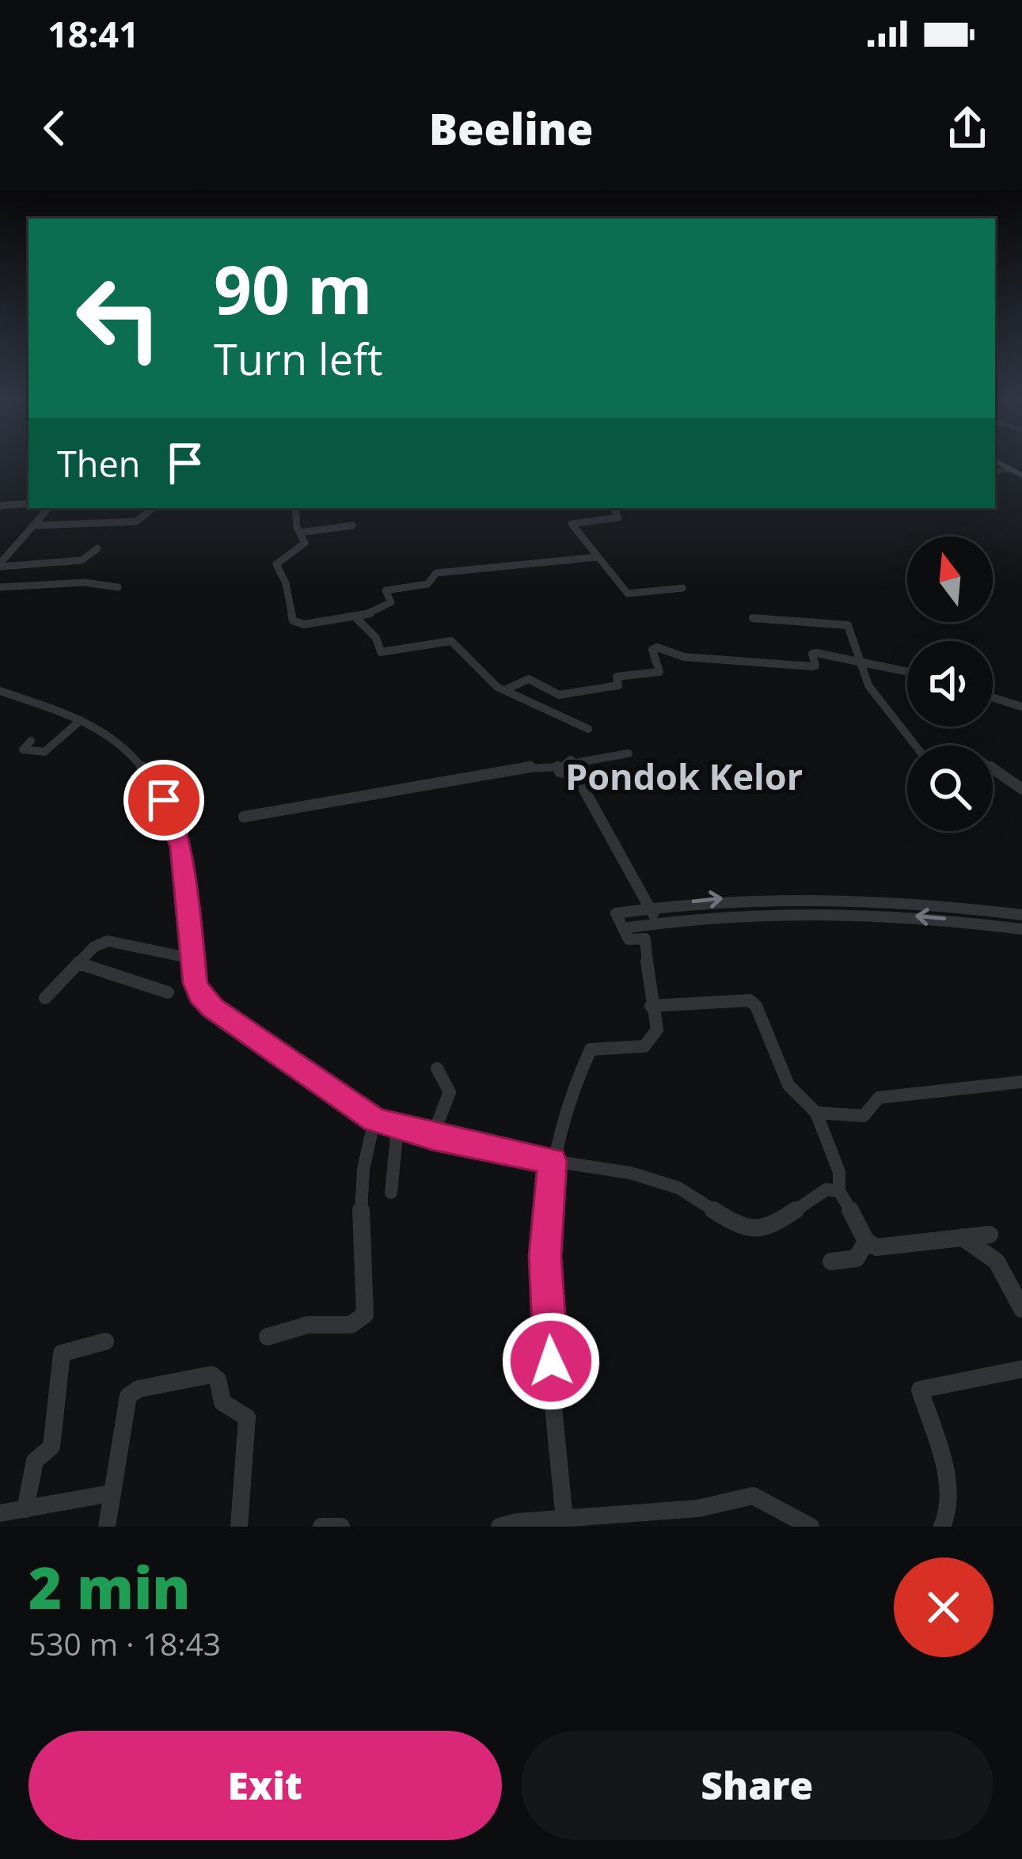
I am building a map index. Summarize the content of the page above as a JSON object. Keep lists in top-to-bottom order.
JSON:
{
  "districts": ["Pondok Kelor"],
  "north": "top",
  "page": {
    "status": "18:41",
    "header": "Beeline",
    "turn": ["90 m", "Turn left"],
    "then": "Then",
    "heading": ["2 min", "530 m · 18:43"],
    "buttons": ["Exit", "Share"]
  }
}
